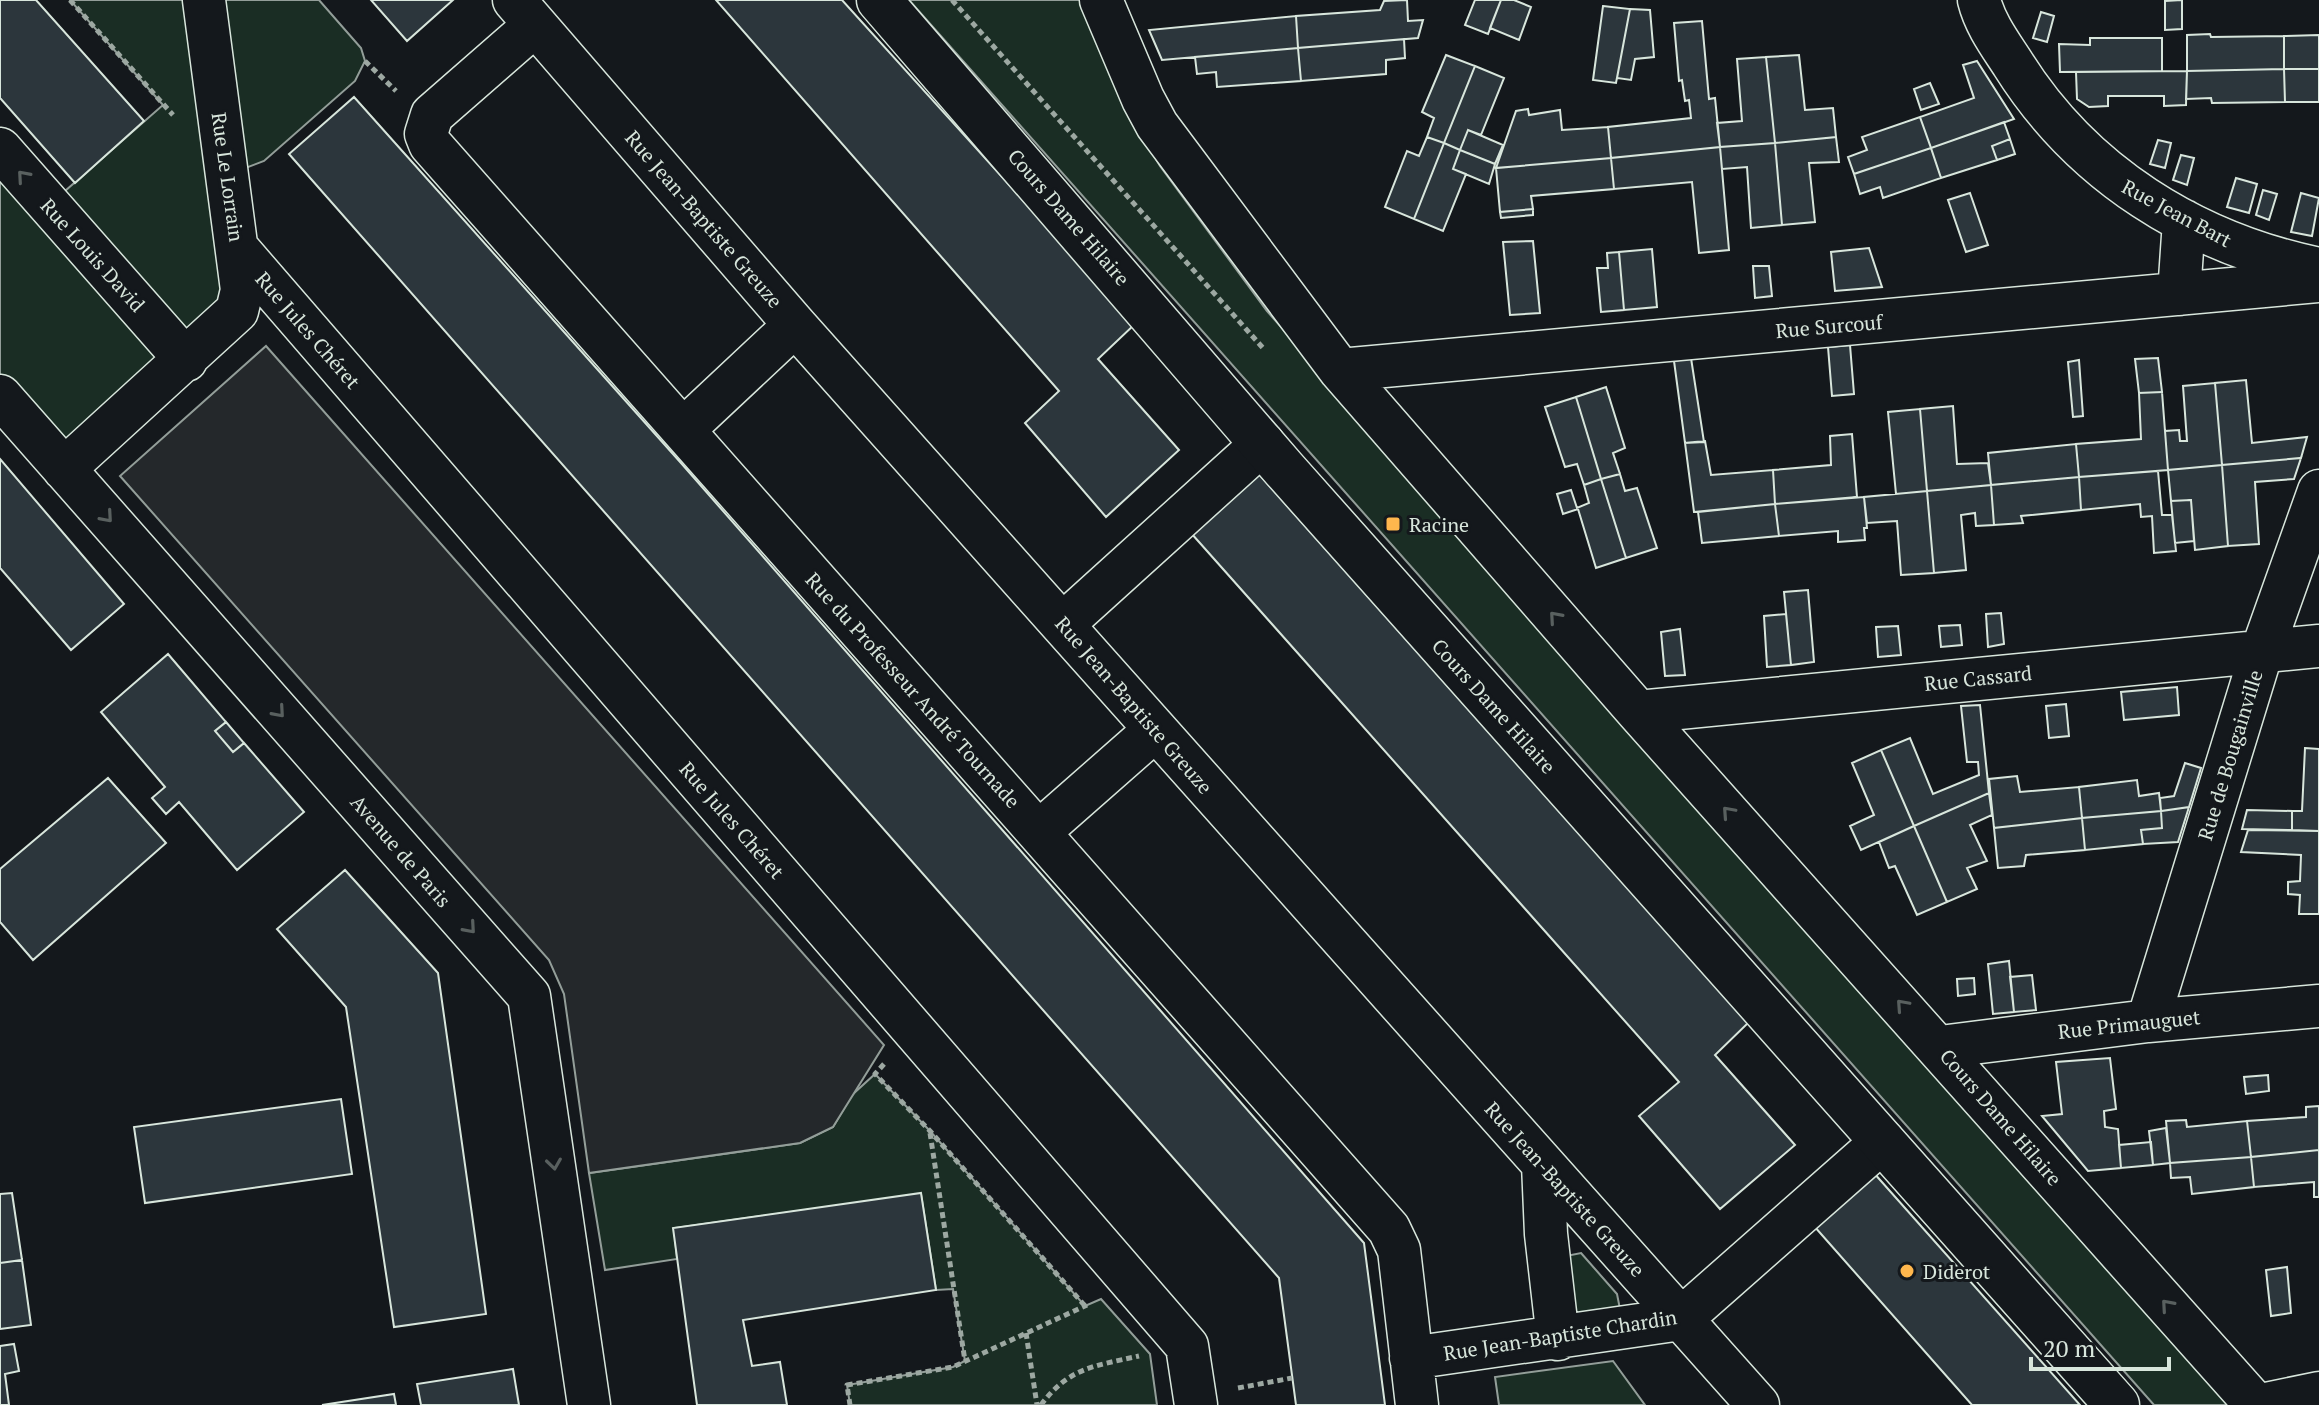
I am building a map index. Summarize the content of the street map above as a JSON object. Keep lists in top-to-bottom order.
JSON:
{
  "streets": {
    "street": [
      "Rue Le Lorrain",
      "Rue Jean Bart",
      "Cours Dame Hilaire",
      "Rue Jean-Baptiste Greuze",
      "Rue Louis David",
      "Rue Surcouf",
      "Rue Jules Chéret",
      "Rue Cassard",
      "Rue du Professeur André Tournade",
      "Rue de Bougainville",
      "Avenue de Paris",
      "Rue Primauguet",
      "Rue Jean-Baptiste Chardin"
    ]
  },
  "crossings": [
    ["Rue Le Lorrain", "Rue Louis David"],
    ["Rue Le Lorrain", "Rue Jules Chéret"],
    ["Rue Le Lorrain", "Avenue de Paris"],
    ["Cours Dame Hilaire", "Rue Surcouf"],
    ["Cours Dame Hilaire", "Rue Cassard"],
    ["Cours Dame Hilaire", "Rue Primauguet"],
    ["Cours Dame Hilaire", "Rue Jean-Baptiste Chardin"],
    ["Rue Jean-Baptiste Greuze", "Rue du Professeur André Tournade"],
    ["Rue Jean-Baptiste Greuze", "Rue Jean-Baptiste Chardin"],
    ["Rue Cassard", "Rue de Bougainville"],
    ["Rue du Professeur André Tournade", "Rue Jean-Baptiste Chardin"],
    ["Rue de Bougainville", "Rue Primauguet"]
  ],
  "one_way": ["Rue Louis David", "Avenue de Paris"],
  "places": {
    "transit": ["Racine"],
    "other": ["Diderot"]
  },
  "scale_bar": "20 m"
}
